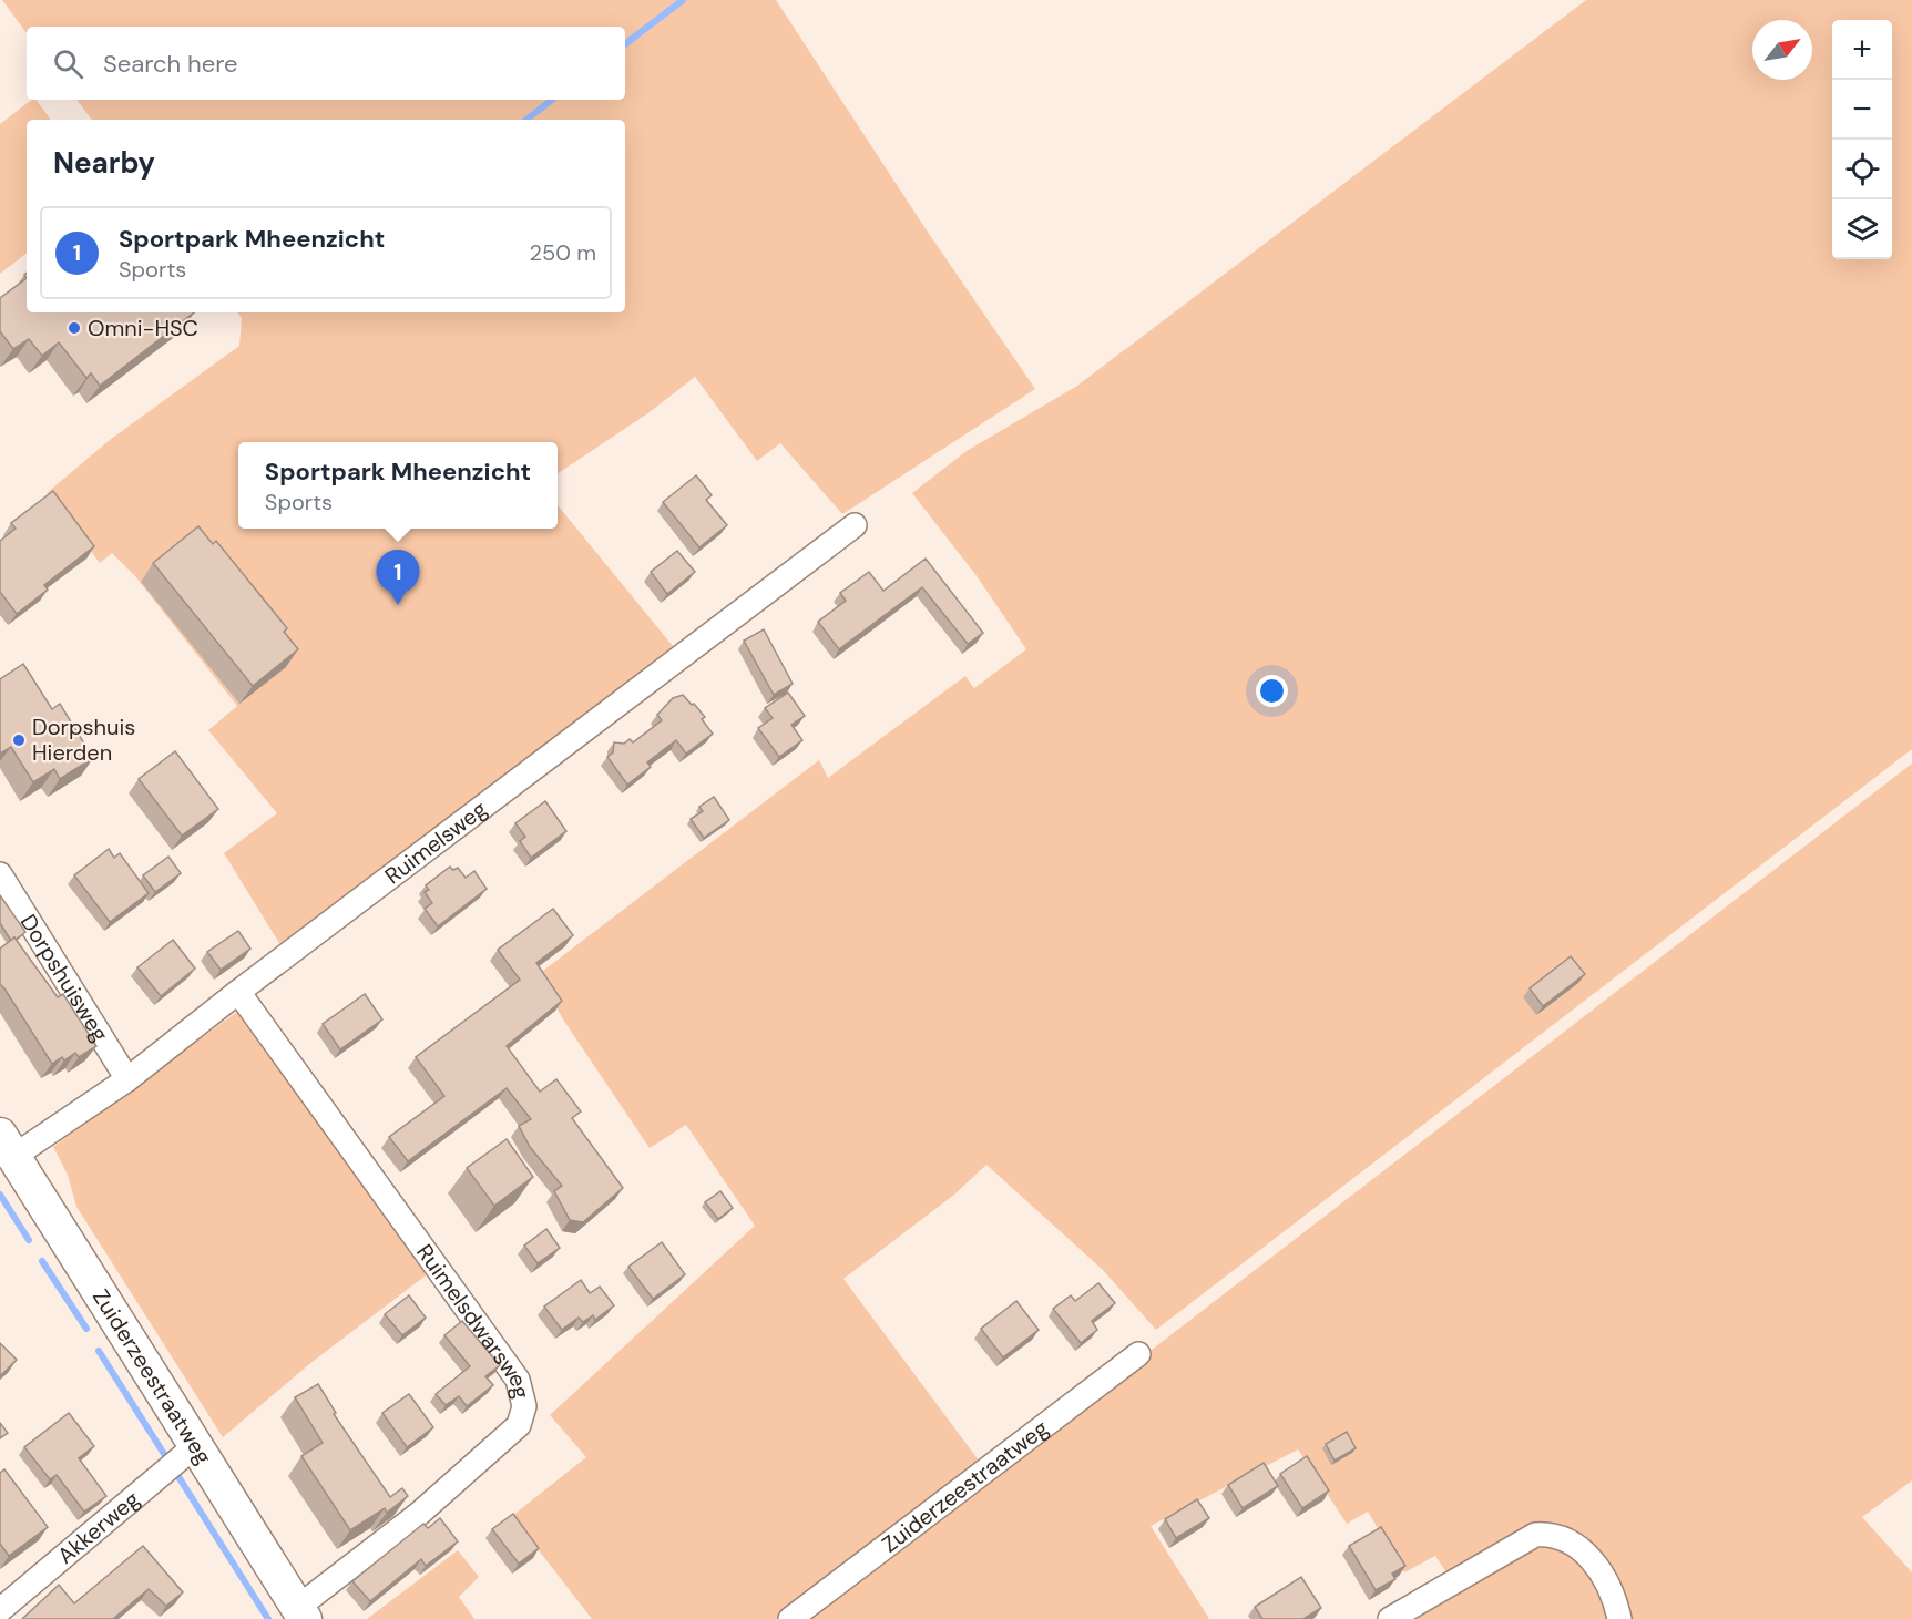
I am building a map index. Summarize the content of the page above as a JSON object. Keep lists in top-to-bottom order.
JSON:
{
  "streets": {
    "main road": ["Zuiderzeestraatweg"],
    "street": [
      "Ruimelsweg",
      "Dorpshuisweg",
      "Ruimelsdwarsweg",
      "Akkerweg"
    ]
  },
  "crossings": [
    ["Ruimelsweg", "Dorpshuisweg"],
    ["Ruimelsweg", "Ruimelsdwarsweg"],
    ["Ruimelsweg", "Zuiderzeestraatweg"],
    ["Ruimelsdwarsweg", "Zuiderzeestraatweg"],
    ["Zuiderzeestraatweg", "Akkerweg"]
  ],
  "places": ["Omni-HSC", "Dorpshuis Hierden"],
  "north": "top right",
  "page": {
    "map_buttons": ["+", "−"],
    "search": "Search here",
    "heading": "Nearby",
    "list": [
      {
        "mark": "1",
        "name": "Sportpark Mheenzicht",
        "note": "Sports",
        "value": "250 m"
      }
    ],
    "popup": ["Sportpark Mheenzicht", "Sports"],
    "pins": "1"
  }
}
